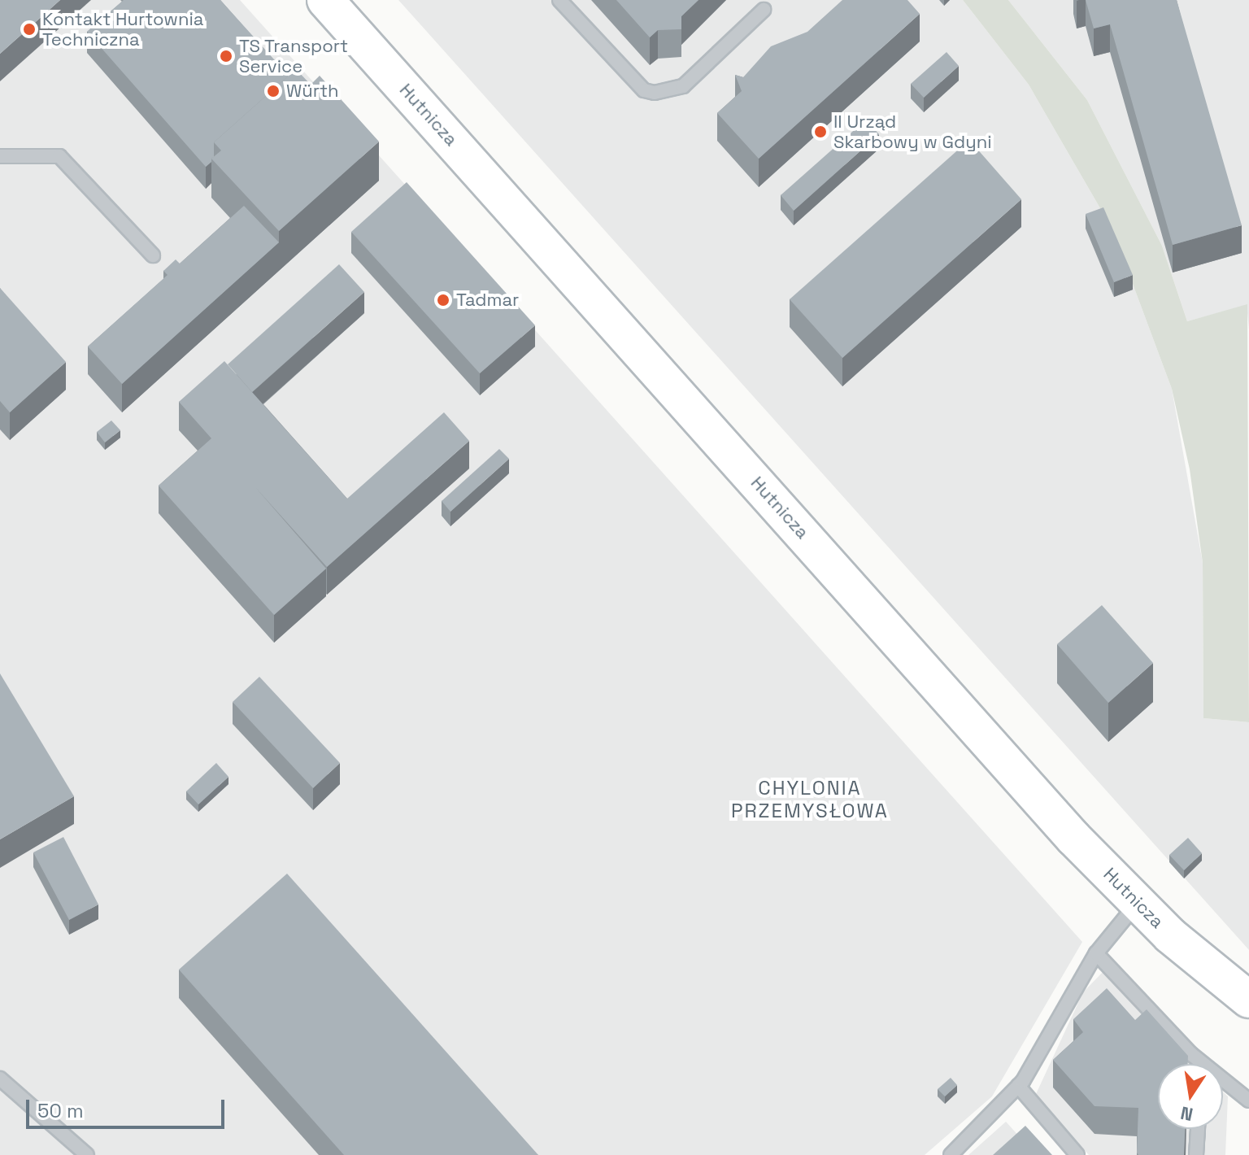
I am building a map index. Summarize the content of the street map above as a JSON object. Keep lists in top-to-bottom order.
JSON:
{
  "streets": {
    "main road": ["Hutnicza"]
  },
  "districts": ["CHYLONIA PRZEMYSŁOWA"],
  "places": [
    "Kontakt Hurtownia Techniczna",
    "TS Transport Service",
    "Würth",
    "II Urząd Skarbowy w Gdyni",
    "Tadmar"
  ],
  "scale_bar": "50 m",
  "north": "bottom"
}
